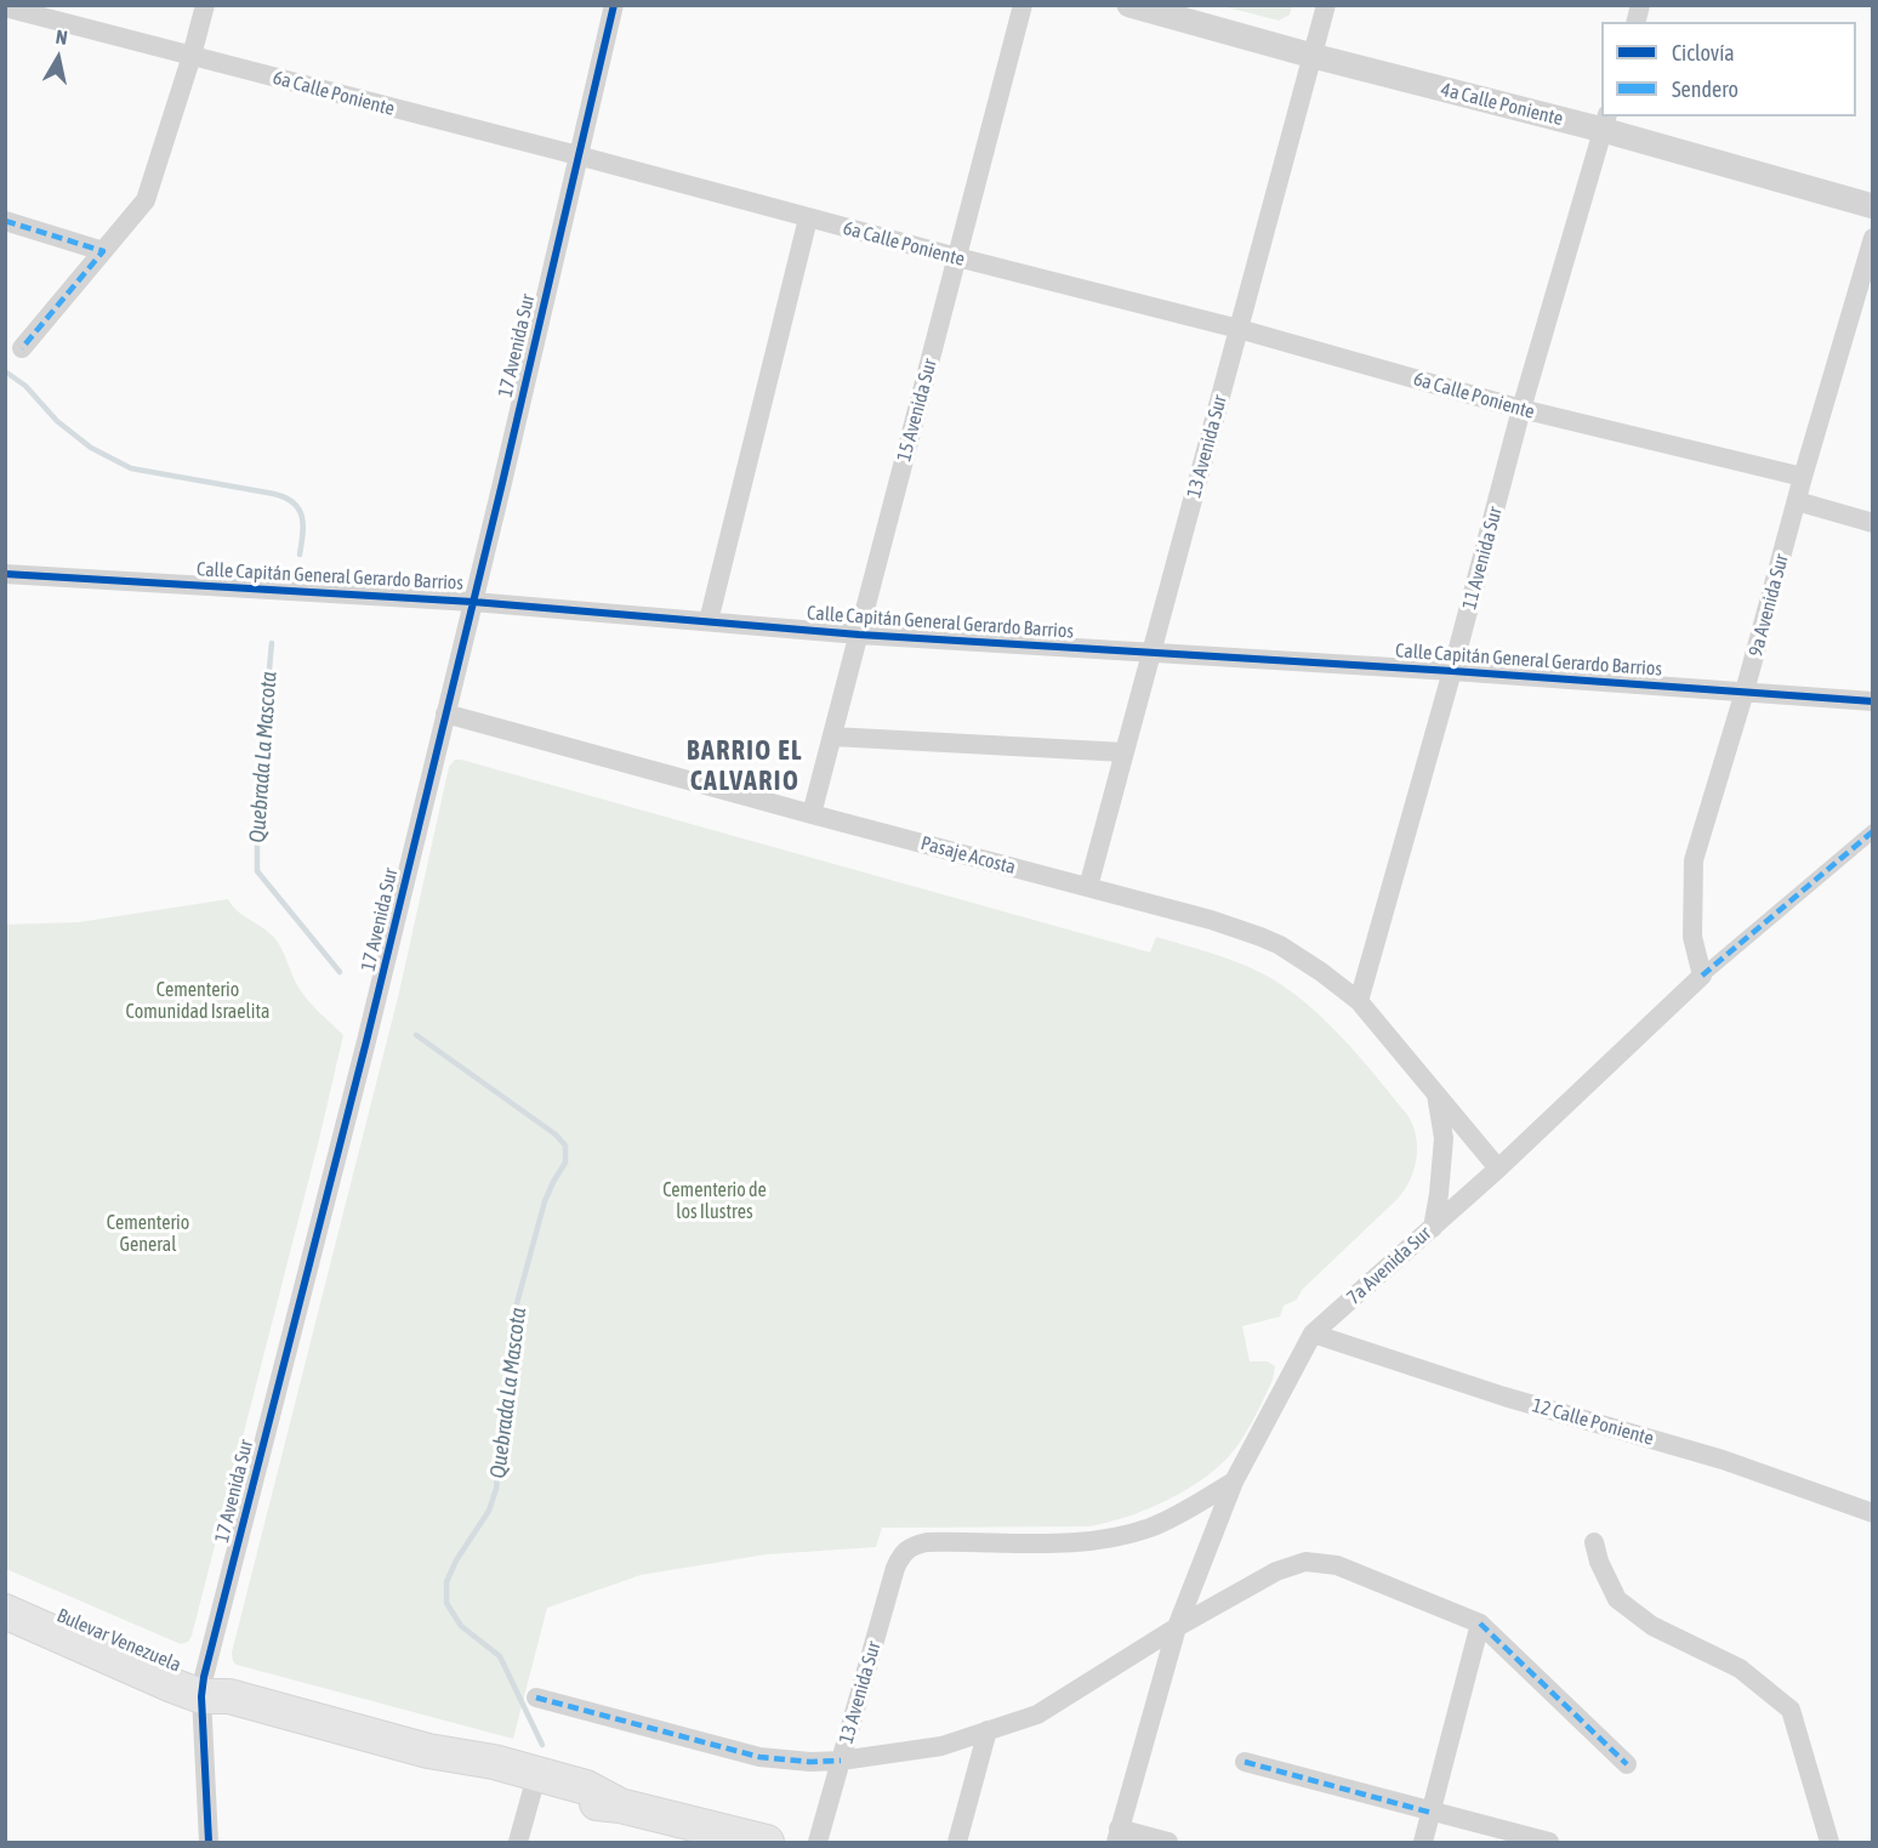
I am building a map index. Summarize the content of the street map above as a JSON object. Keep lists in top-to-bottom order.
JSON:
{
  "streets": {
    "highway": ["Bulevar Venezuela"],
    "street": [
      "6a Calle Poniente",
      "4a Calle Poniente",
      "17 Avenida Sur",
      "15 Avenida Sur",
      "13 Avenida Sur",
      "11 Avenida Sur",
      "Calle Capitán General Gerardo Barrios",
      "9a Avenida Sur",
      "Pasaje Acosta",
      "7a Avenida Sur",
      "12 Calle Poniente"
    ]
  },
  "crossings": [
    ["6a Calle Poniente", "17 Avenida Sur"],
    ["6a Calle Poniente", "15 Avenida Sur"],
    ["6a Calle Poniente", "13 Avenida Sur"],
    ["6a Calle Poniente", "11 Avenida Sur"],
    ["6a Calle Poniente", "9a Avenida Sur"],
    ["4a Calle Poniente", "13 Avenida Sur"],
    ["4a Calle Poniente", "11 Avenida Sur"],
    ["17 Avenida Sur", "Calle Capitán General Gerardo Barrios"],
    ["17 Avenida Sur", "Pasaje Acosta"],
    ["17 Avenida Sur", "Bulevar Venezuela"],
    ["15 Avenida Sur", "Calle Capitán General Gerardo Barrios"],
    ["15 Avenida Sur", "Pasaje Acosta"],
    ["13 Avenida Sur", "Calle Capitán General Gerardo Barrios"],
    ["13 Avenida Sur", "Pasaje Acosta"],
    ["13 Avenida Sur", "7a Avenida Sur"],
    ["11 Avenida Sur", "Calle Capitán General Gerardo Barrios"],
    ["11 Avenida Sur", "Pasaje Acosta"],
    ["Calle Capitán General Gerardo Barrios", "9a Avenida Sur"],
    ["9a Avenida Sur", "7a Avenida Sur"],
    ["Pasaje Acosta", "7a Avenida Sur"],
    ["7a Avenida Sur", "12 Calle Poniente"]
  ],
  "districts": ["BARRIO EL CALVARIO"],
  "water": ["Quebrada La Mascota"],
  "parks": ["Cementerio Comunidad Israelita", "Cementerio de los Ilustres", "Cementerio General"],
  "legend": ["Ciclovía", "Sendero"],
  "north": "top"
}
